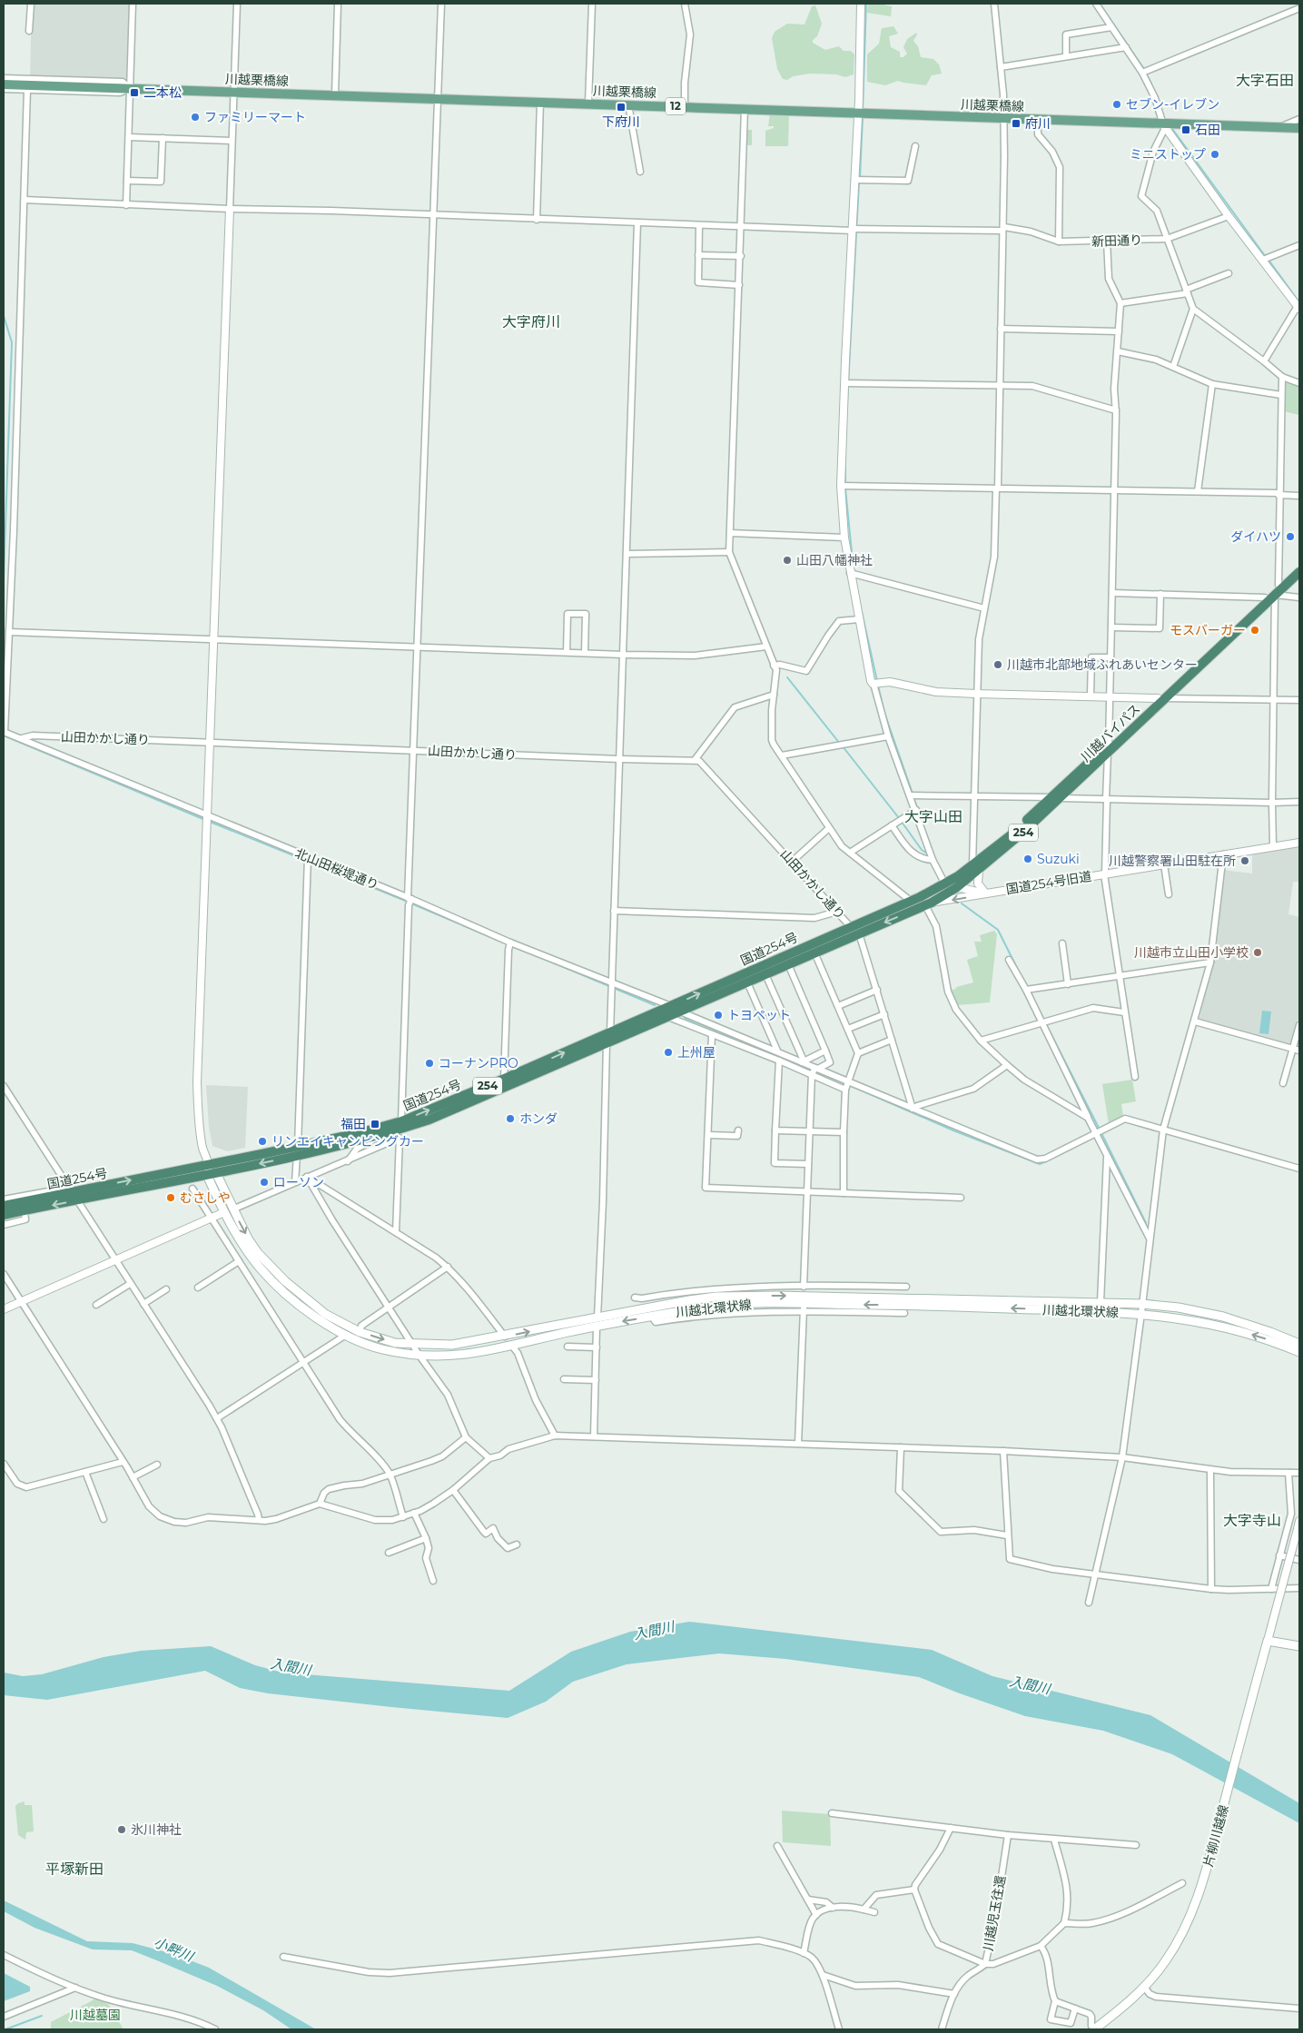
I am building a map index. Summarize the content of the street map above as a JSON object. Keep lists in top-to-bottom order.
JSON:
{
  "streets": {
    "highway": ["川越バイパス", "254", "国道254号"],
    "main road": [
      "川越栗橋線",
      "12",
      "川越北環状線",
      "片柳川越線"
    ],
    "street": [
      "新田通り",
      "山田かかし通り",
      "北山田桜堤通り",
      "国道254号旧道",
      "川越児玉往還"
    ]
  },
  "crossings": [
    ["川越バイパス", "国道254号旧道"],
    ["川越バイパス", "国道254号"],
    ["山田かかし通り", "北山田桜堤通り"],
    ["山田かかし通り", "国道254号"],
    ["北山田桜堤通り", "国道254号"],
    ["国道254号旧道", "国道254号"],
    ["国道254号", "川越北環状線"]
  ],
  "districts": [
    "大字石田",
    "大字府川",
    "大字山田",
    "大字寺山",
    "平塚新田"
  ],
  "water": ["入間川", "小畔川"],
  "parks": ["川越墓園"],
  "places": {
    "transit": [
      "二本松",
      "下府川",
      "府川",
      "石田",
      "福田"
    ],
    "other": [
      "セブン-イレブン",
      "ファミリーマート",
      "ミニストップ",
      "ダイハツ",
      "山田八幡神社",
      "モスバーガー",
      "川越市北部地域ふれあいセンター",
      "Suzuki",
      "川越警察署山田駐在所",
      "川越市立山田小学校",
      "トヨペット",
      "上州屋",
      "コーナンPRO",
      "ホンダ",
      "リンエイキャンピングカー",
      "ローソン",
      "むさしや",
      "氷川神社"
    ]
  }
}
